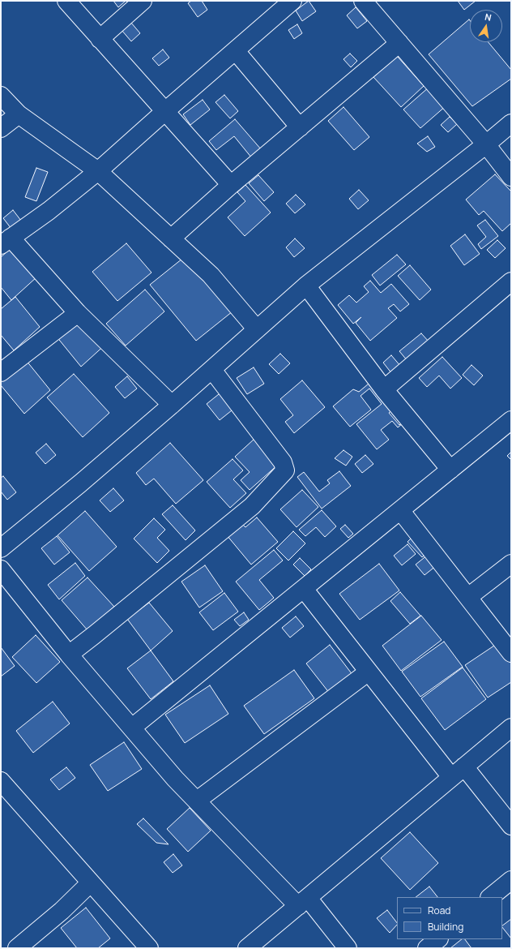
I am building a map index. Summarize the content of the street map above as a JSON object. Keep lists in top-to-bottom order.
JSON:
{
  "legend": ["Road", "Building"],
  "north": "top"
}
